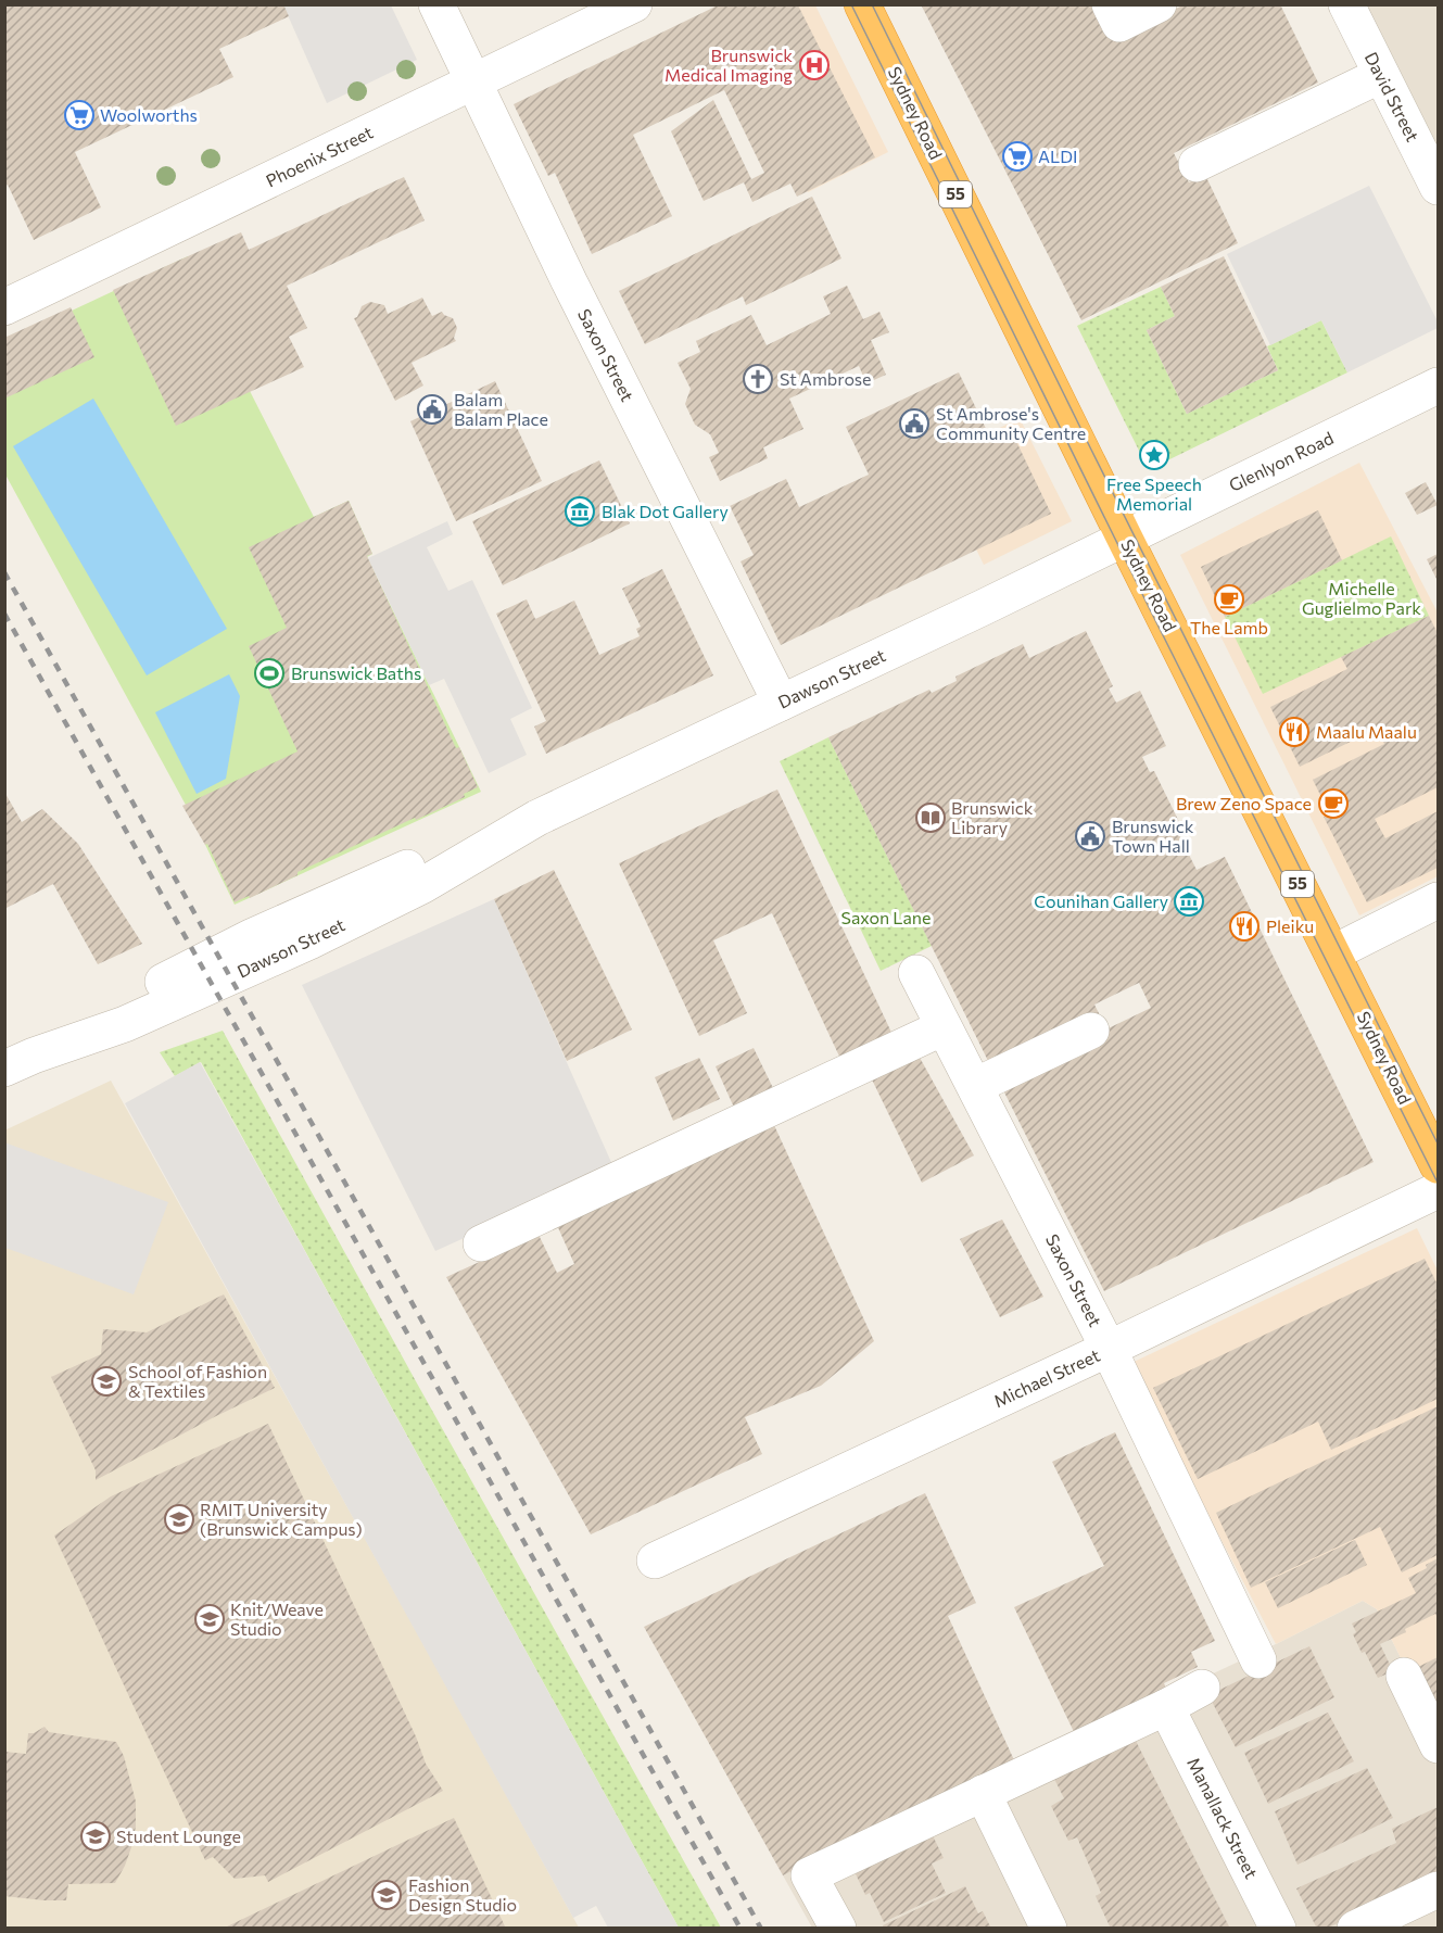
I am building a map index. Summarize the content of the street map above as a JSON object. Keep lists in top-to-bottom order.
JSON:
{
  "streets": {
    "highway": ["Sydney Road", "55"],
    "street": [
      "David Street",
      "Phoenix Street",
      "Saxon Street",
      "Glenlyon Road",
      "Dawson Street",
      "Michael Street",
      "Manallack Street"
    ]
  },
  "crossings": [
    ["Sydney Road", "Glenlyon Road"],
    ["Sydney Road", "Dawson Street"],
    ["Phoenix Street", "Saxon Street"],
    ["Saxon Street", "Dawson Street"],
    ["Saxon Street", "Michael Street"],
    ["Glenlyon Road", "Dawson Street"]
  ],
  "parks": ["Michelle Guglielmo Park", "Saxon Lane"],
  "places": {
    "hospital": ["Brunswick Medical Imaging"],
    "supermarket": ["Woolworths", "ALDI"],
    "church": ["St Ambrose"],
    "public building": ["Balam Balam Place", "St Ambrose's Community Centre", "Brunswick Town Hall"],
    "place": ["Free Speech Memorial"],
    "museum": ["Blak Dot Gallery", "Counihan Gallery"],
    "cafe": ["The Lamb", "Brew Zeno Space"],
    "sports": ["Brunswick Baths"],
    "restaurant": ["Maalu Maalu", "Pleiku"],
    "library": ["Brunswick Library"],
    "school or university": [
      "School of Fashion & Textiles",
      "RMIT University (Brunswick Campus)",
      "Knit/Weave Studio",
      "Student Lounge",
      "Fashion Design Studio"
    ]
  }
}
